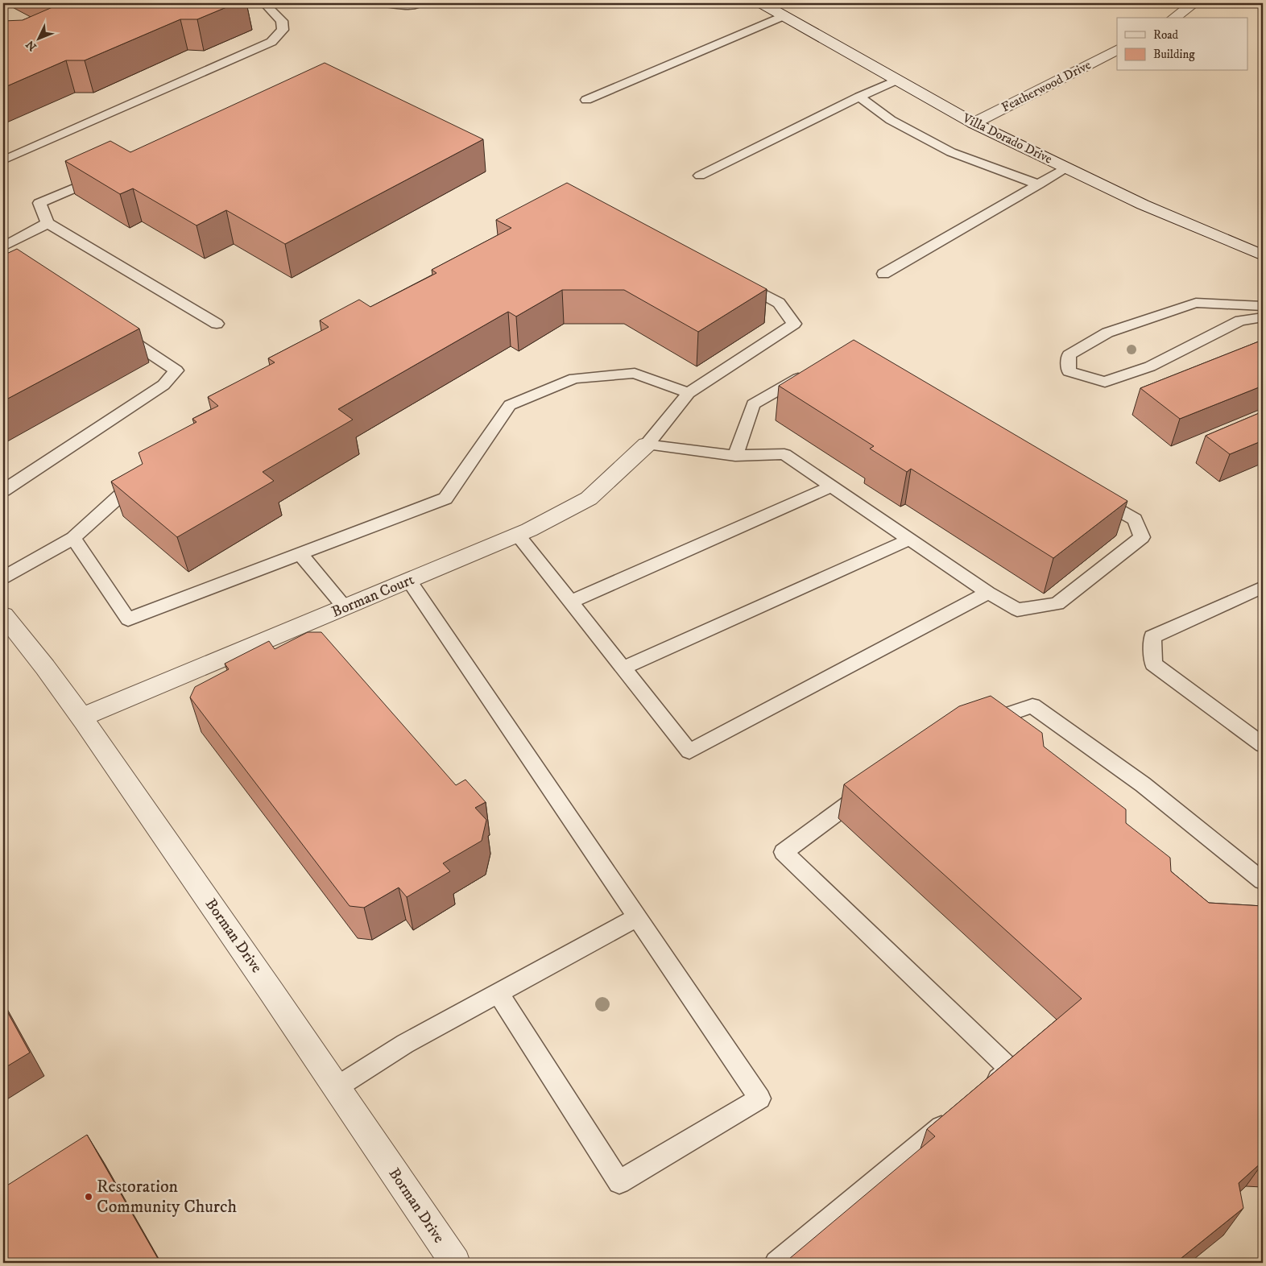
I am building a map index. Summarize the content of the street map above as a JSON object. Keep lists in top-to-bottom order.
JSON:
{
  "streets": {
    "street": [
      "Featherwood Drive",
      "Villa Dorado Drive",
      "Borman Court",
      "Borman Drive"
    ]
  },
  "crossings": [
    ["Featherwood Drive", "Villa Dorado Drive"],
    ["Borman Court", "Borman Drive"]
  ],
  "places": ["Restoration Community Church"],
  "legend": ["Road", "Building"],
  "north": "bottom left"
}
